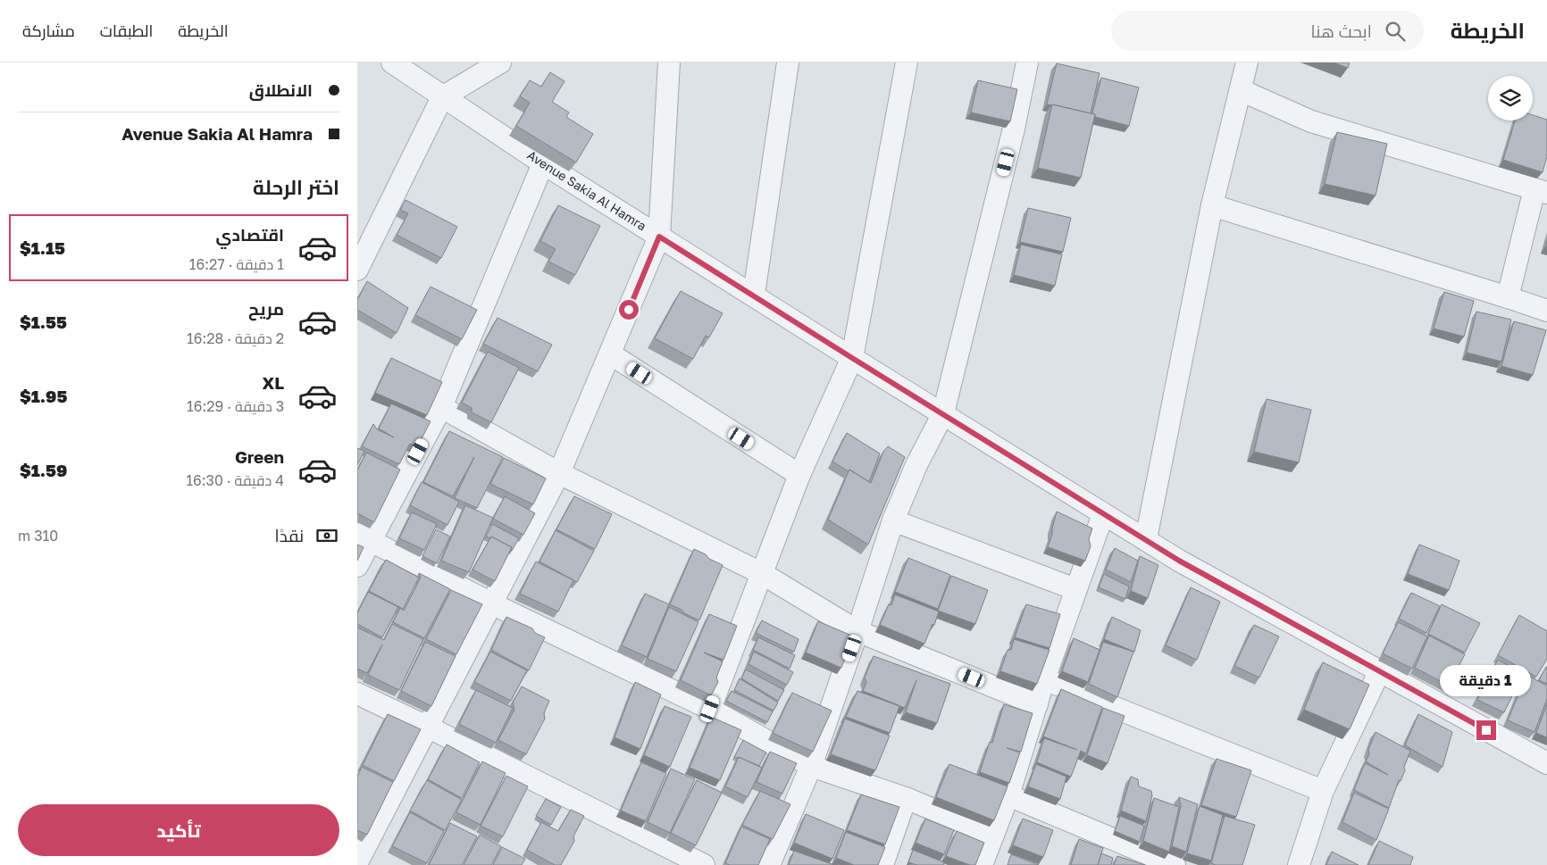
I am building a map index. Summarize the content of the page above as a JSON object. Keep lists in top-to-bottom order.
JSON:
{
  "streets": {
    "street": ["Avenue Sakia Al Hamra"]
  },
  "page": {
    "header": "الخريطة",
    "search": "ابحث هنا",
    "nav": ["الخريطة", "الطبقات", "مشاركة"],
    "banner": ["الانطلاق", "Avenue Sakia Al Hamra"],
    "heading": "اختر الرحلة",
    "list": [
      {
        "name": "اقتصادي",
        "note": "1 دقيقة · 16:27",
        "value": "$1.15"
      },
      {
        "name": "مريح",
        "note": "2 دقيقة · 16:28",
        "value": "$1.55"
      },
      {
        "name": "XL",
        "note": "3 دقيقة · 16:29",
        "value": "$1.95"
      },
      {
        "name": "Green",
        "note": "4 دقيقة · 16:30",
        "value": "$1.59"
      }
    ],
    "pay": ["نقدًا", "310 m"],
    "bubble": "1 دقيقة",
    "buttons": "تأكيد"
  }
}
